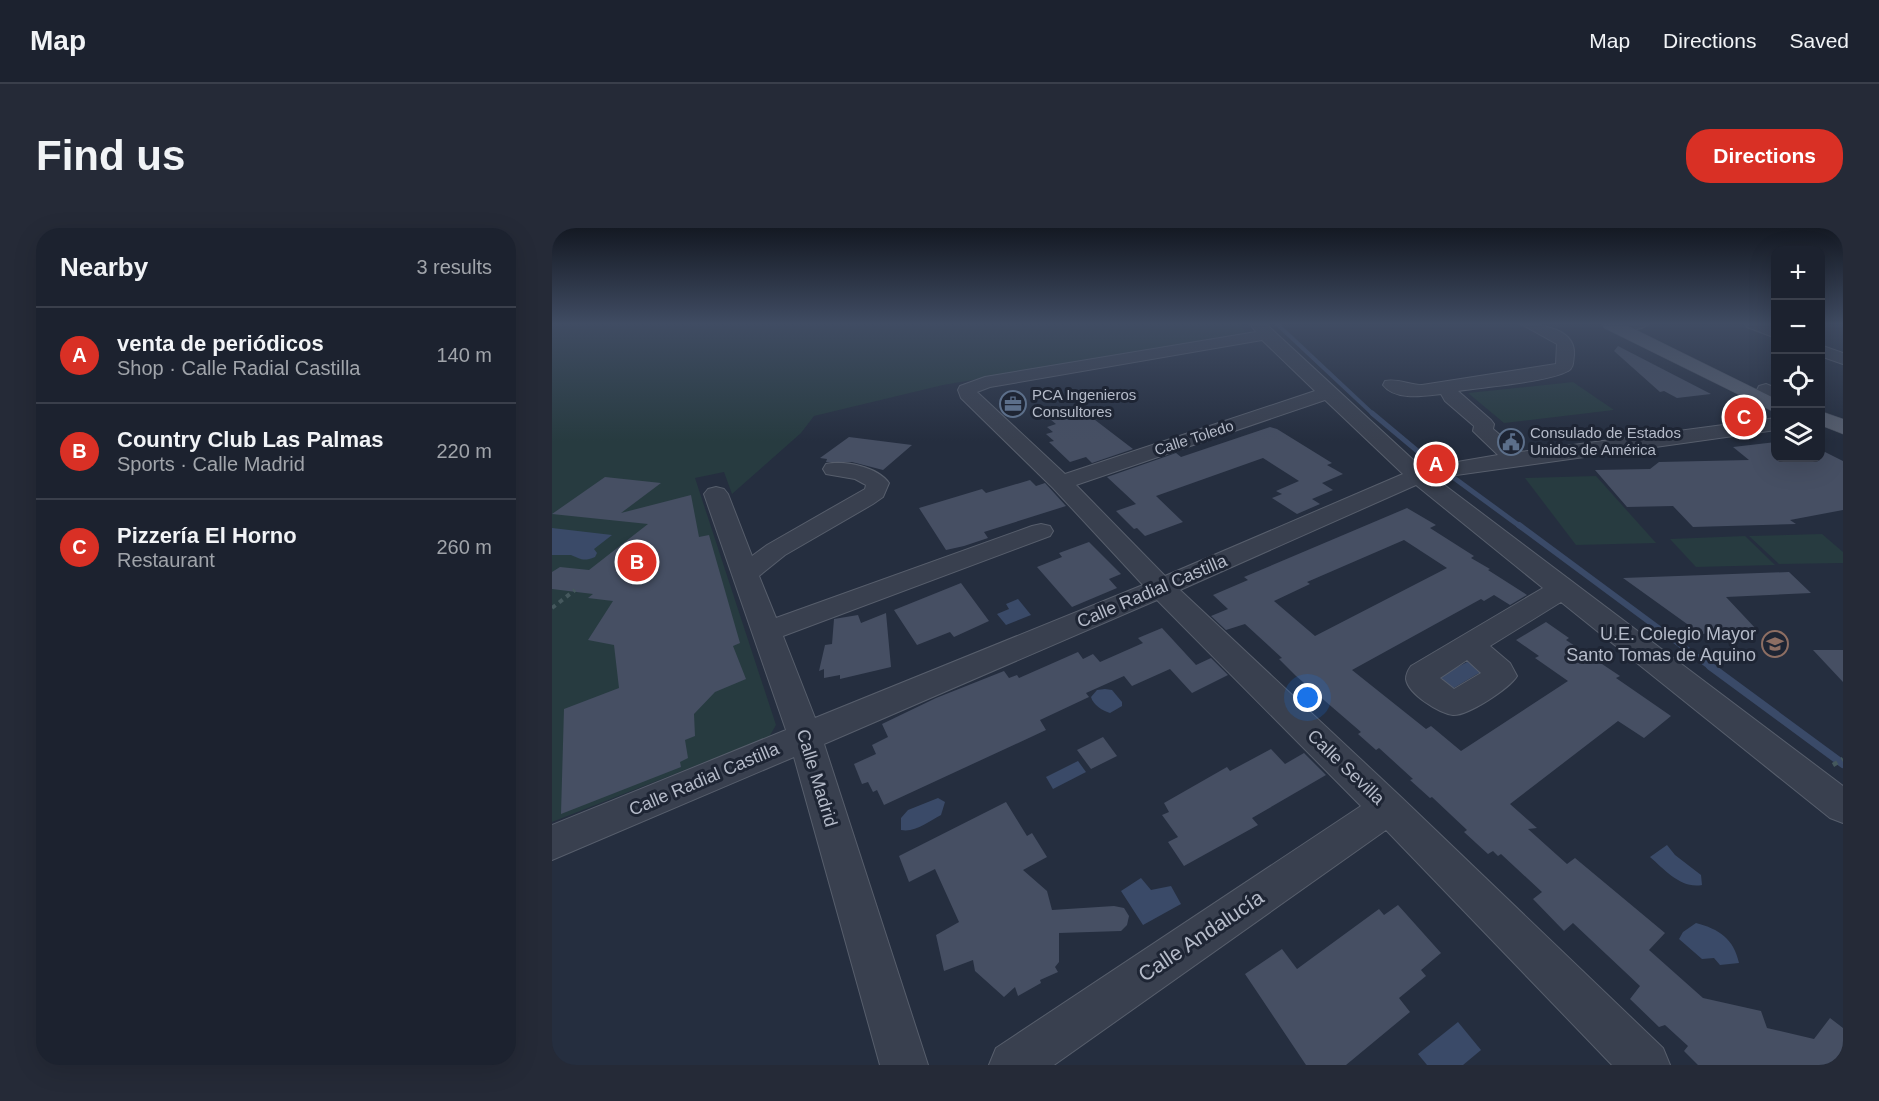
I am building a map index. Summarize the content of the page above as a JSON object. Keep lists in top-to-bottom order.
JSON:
{
  "streets": {
    "street": [
      "Calle Toledo",
      "Calle Radial Castilla",
      "Calle Sevilla",
      "Calle Madrid",
      "Calle Andalucía"
    ]
  },
  "crossings": [
    ["Calle Toledo", "Calle Sevilla"],
    ["Calle Radial Castilla", "Calle Sevilla"],
    ["Calle Radial Castilla", "Calle Madrid"],
    ["Calle Sevilla", "Calle Andalucía"]
  ],
  "places": {
    "office": ["PCA Ingenieros Consultores"],
    "public building": ["Consulado de Estados Unidos de América"],
    "school or university": ["U.E. Colegio Mayor Santo Tomas de Aquino"]
  },
  "page": {
    "header": "Map",
    "nav": ["Map", "Directions", "Saved"],
    "buttons": "Directions",
    "title": "Find us",
    "heading": ["Nearby", "3 results"],
    "map_buttons": ["+", "−"],
    "list": [
      {
        "mark": "A",
        "name": "venta de periódicos",
        "note": "Shop · Calle Radial Castilla",
        "value": "140 m"
      },
      {
        "mark": "B",
        "name": "Country Club Las Palmas",
        "note": "Sports · Calle Madrid",
        "value": "220 m"
      },
      {
        "mark": "C",
        "name": "Pizzería El Horno",
        "note": "Restaurant",
        "value": "260 m"
      }
    ],
    "pins": ["C", "A", "B"]
  }
}
